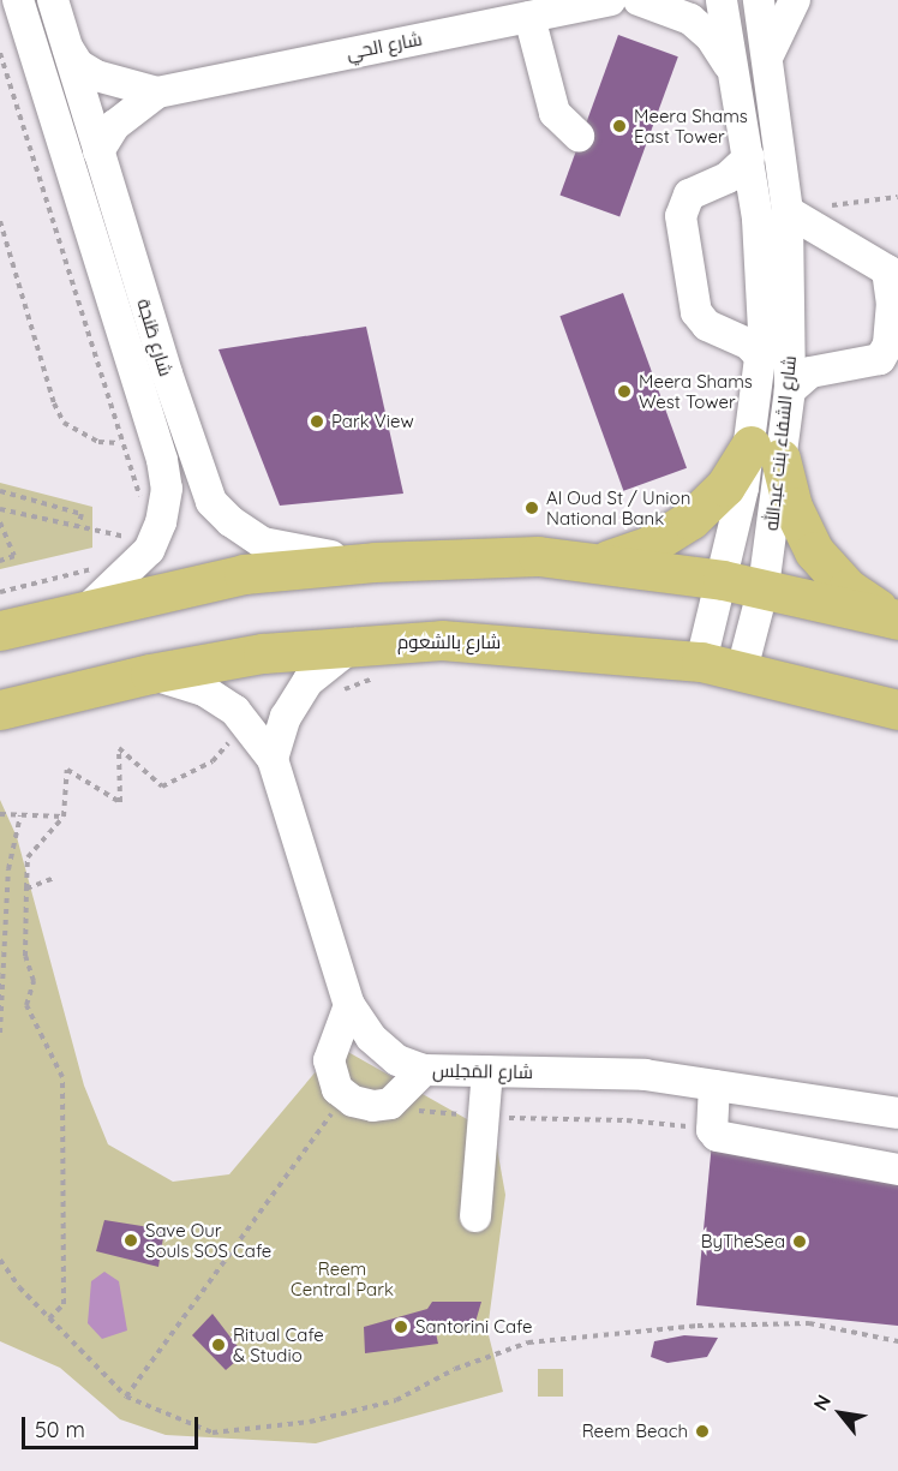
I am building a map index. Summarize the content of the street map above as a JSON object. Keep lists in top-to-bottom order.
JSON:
{
  "streets": {
    "main road": ["شارع بالشعوم"],
    "street": [
      "شارع الحي",
      "شارع طَنجة",
      "شارع الشفاء بنت عبدالله",
      "شارع المَجلِس"
    ]
  },
  "crossings": [
    ["شارع الحي", "شارع طَنجة"],
    ["شارع الشفاء بنت عبدالله", "شارع بالشعوم"],
    ["شارع بالشعوم", "شارع المَجلِس"]
  ],
  "parks": ["Reem Central Park"],
  "places": [
    "Meera Shams East Tower",
    "Meera Shams West Tower",
    "Park View",
    "Al Oud St / Union National Bank",
    "Save Our Souls SOS Cafe",
    "ByTheSea",
    "Santorini Cafe",
    "Ritual Cafe & Studio",
    "Reem Beach"
  ],
  "scale_bar": "50 m",
  "north": "top left"
}
